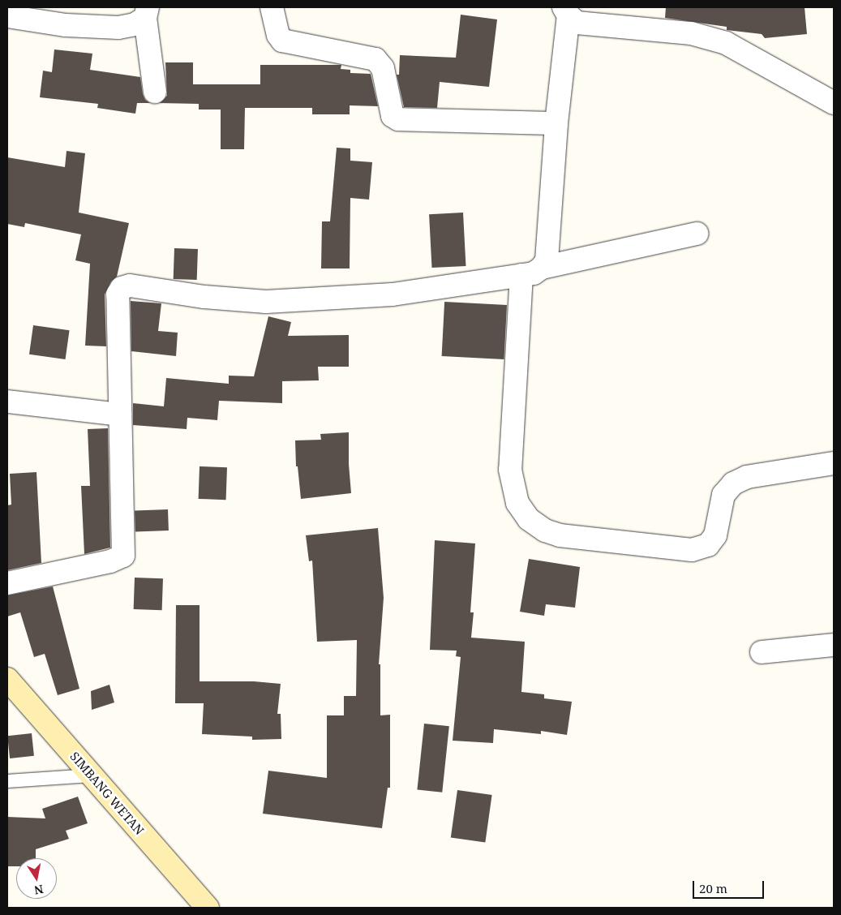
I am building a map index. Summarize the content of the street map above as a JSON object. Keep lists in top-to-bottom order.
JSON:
{
  "streets": {
    "street": ["SIMBANG WETAN"]
  },
  "scale_bar": "20 m",
  "north": "bottom"
}
